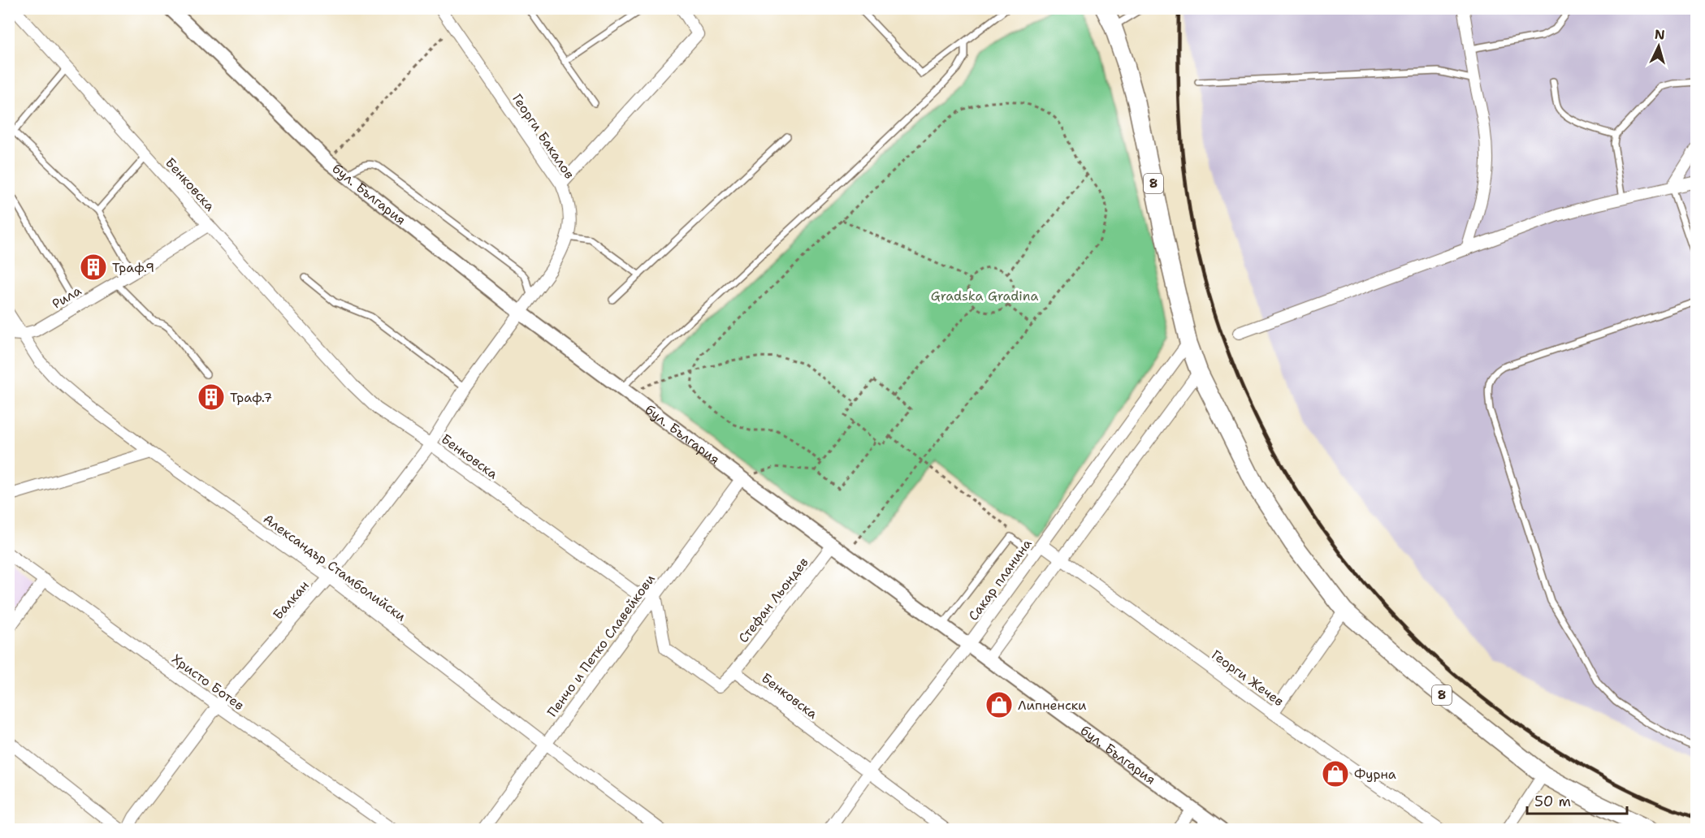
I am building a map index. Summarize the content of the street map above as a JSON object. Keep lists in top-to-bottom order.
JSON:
{
  "streets": {
    "main road": ["8"],
    "street": [
      "Георги Бакалов",
      "Бенковска",
      "бул. България",
      "Рила",
      "Александър Стамболийски",
      "Сакар планина",
      "Балкан",
      "Стефан Льондев",
      "Пенчо и Петко Славейкови",
      "Георги Жечев",
      "Христо Ботев"
    ]
  },
  "crossings": [
    ["Георги Бакалов", "бул. България"],
    ["Георги Бакалов", "Балкан"],
    ["8", "Сакар планина"],
    ["Бенковска", "Рила"],
    ["Бенковска", "Сакар планина"],
    ["Бенковска", "Балкан"],
    ["Бенковска", "Стефан Льондев"],
    ["Бенковска", "Пенчо и Петко Славейкови"],
    ["бул. България", "Сакар планина"],
    ["бул. България", "Балкан"],
    ["бул. България", "Стефан Льондев"],
    ["бул. България", "Пенчо и Петко Славейкови"],
    ["Рила", "Александър Стамболийски"],
    ["Александър Стамболийски", "Балкан"],
    ["Александър Стамболийски", "Пенчо и Петко Славейкови"],
    ["Сакар планина", "Георги Жечев"],
    ["Балкан", "Христо Ботев"]
  ],
  "parks": ["Gradska Gradina"],
  "places": {
    "building": ["Траф.9", "Траф.7"],
    "shop": ["Липненски", "Фурна"]
  },
  "scale_bar": "50 m",
  "north": "top"
}
